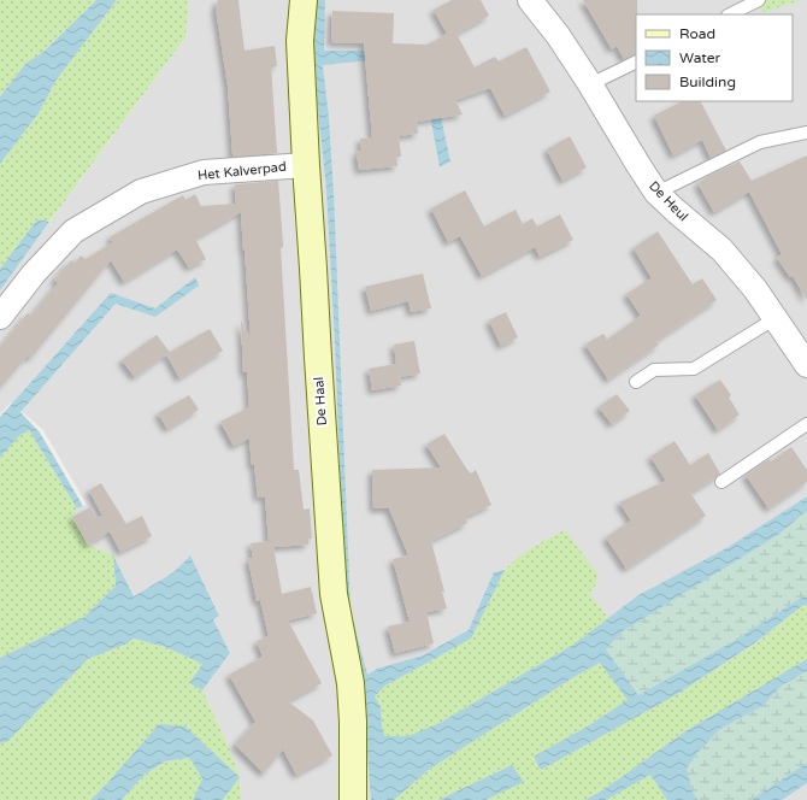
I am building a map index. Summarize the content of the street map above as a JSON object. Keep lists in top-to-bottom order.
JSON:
{
  "streets": {
    "street": ["Het Kalverpad", "De Heul", "De Haal"]
  },
  "crossings": [
    ["Het Kalverpad", "De Haal"]
  ],
  "legend": ["Road", "Water", "Building"]
}
